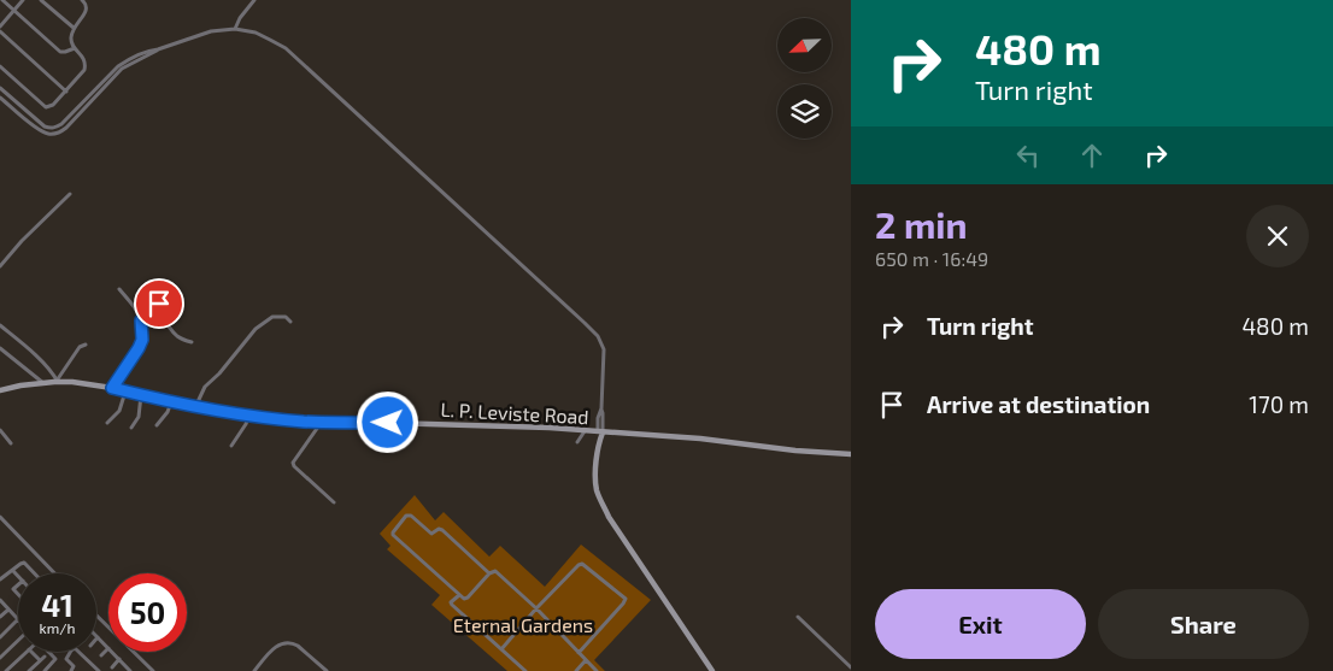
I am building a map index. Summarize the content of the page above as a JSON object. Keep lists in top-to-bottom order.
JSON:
{
  "streets": {
    "main road": ["L. P. Leviste Road"]
  },
  "parks": ["Eternal Gardens"],
  "north": "bottom left",
  "page": {
    "turn": ["480 m", "Turn right"],
    "heading": ["2 min", "650 m · 16:49"],
    "list": [
      {
        "name": "Turn right",
        "value": "480 m"
      },
      {
        "name": "Arrive at destination",
        "value": "170 m"
      }
    ],
    "speed": "41 km/h",
    "limit": "50",
    "buttons": ["Exit", "Share"]
  }
}
